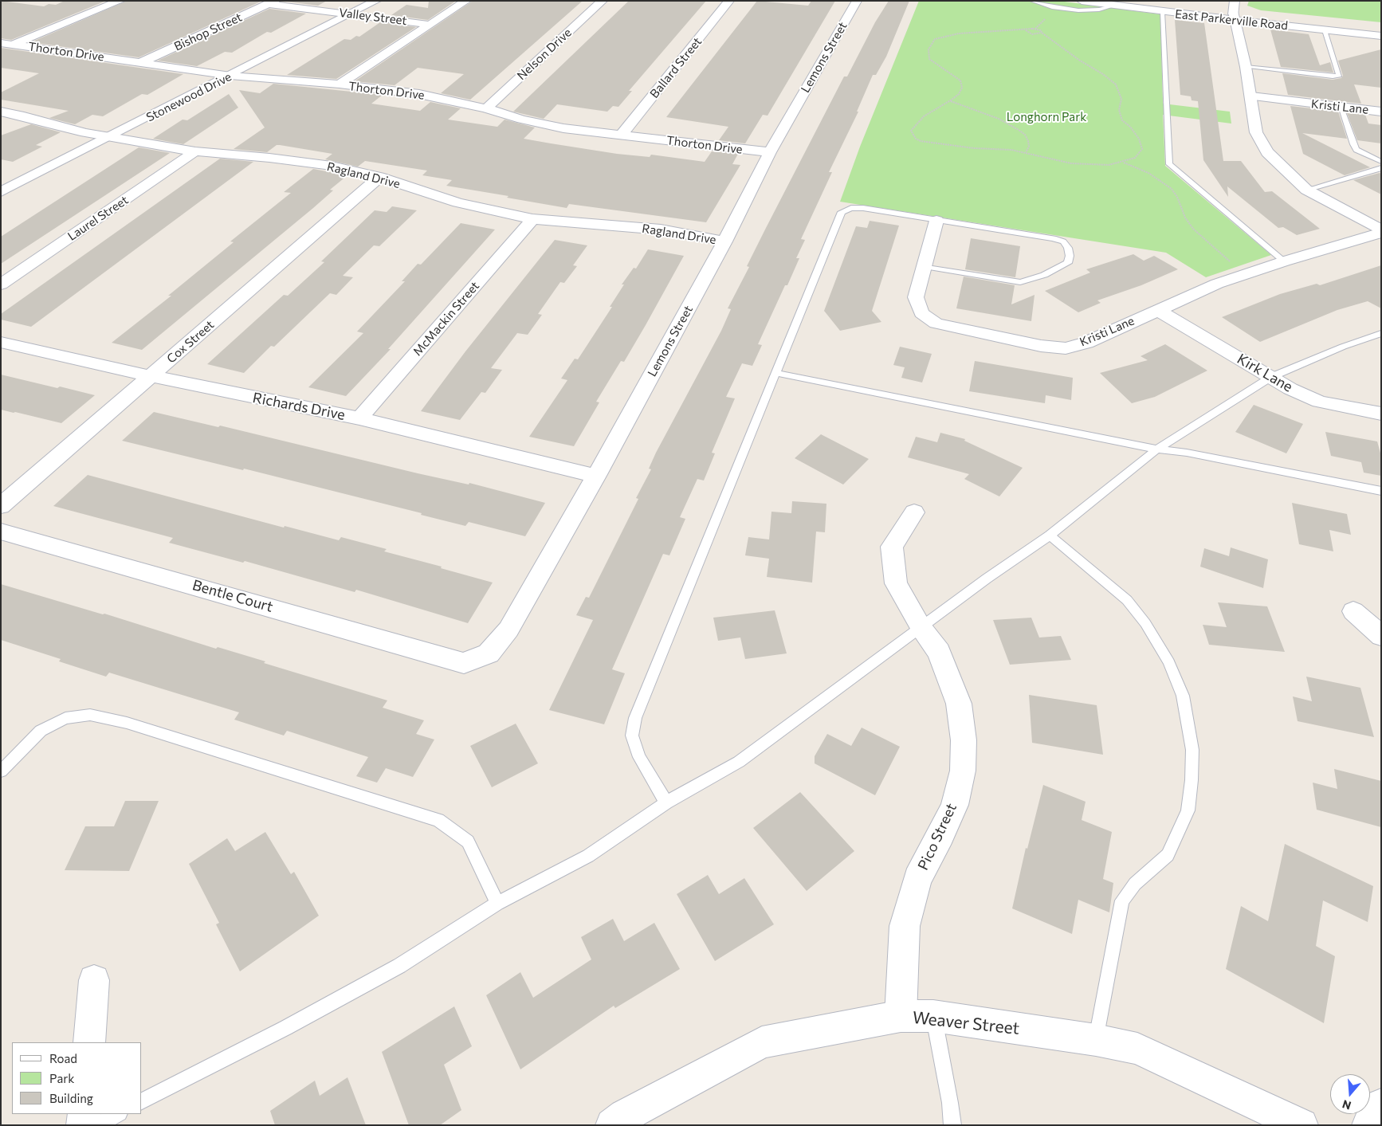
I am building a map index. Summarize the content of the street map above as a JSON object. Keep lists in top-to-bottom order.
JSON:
{
  "streets": {
    "street": [
      "Valley Street",
      "East Parkerville Road",
      "Bishop Street",
      "Thorton Drive",
      "Nelson Drive",
      "Lemons Street",
      "Ballard Street",
      "Stonewood Drive",
      "Kristi Lane",
      "Ragland Drive",
      "Laurel Street",
      "McMackin Street",
      "Cox Street",
      "Kirk Lane",
      "Richards Drive",
      "Bentle Court",
      "Pico Street",
      "Weaver Street"
    ]
  },
  "crossings": [
    ["Valley Street", "Bishop Street"],
    ["Valley Street", "Stonewood Drive"],
    ["Bishop Street", "Thorton Drive"],
    ["Thorton Drive", "Nelson Drive"],
    ["Thorton Drive", "Lemons Street"],
    ["Thorton Drive", "Ballard Street"],
    ["Thorton Drive", "Stonewood Drive"],
    ["Lemons Street", "Ragland Drive"],
    ["Lemons Street", "Richards Drive"],
    ["Lemons Street", "Bentle Court"],
    ["Stonewood Drive", "Ragland Drive"],
    ["Kristi Lane", "Kirk Lane"],
    ["Ragland Drive", "Laurel Street"],
    ["Ragland Drive", "McMackin Street"],
    ["Ragland Drive", "Cox Street"],
    ["McMackin Street", "Richards Drive"],
    ["Cox Street", "Richards Drive"],
    ["Pico Street", "Weaver Street"]
  ],
  "parks": ["Longhorn Park"],
  "legend": ["Road", "Park", "Building"],
  "north": "bottom"
}
